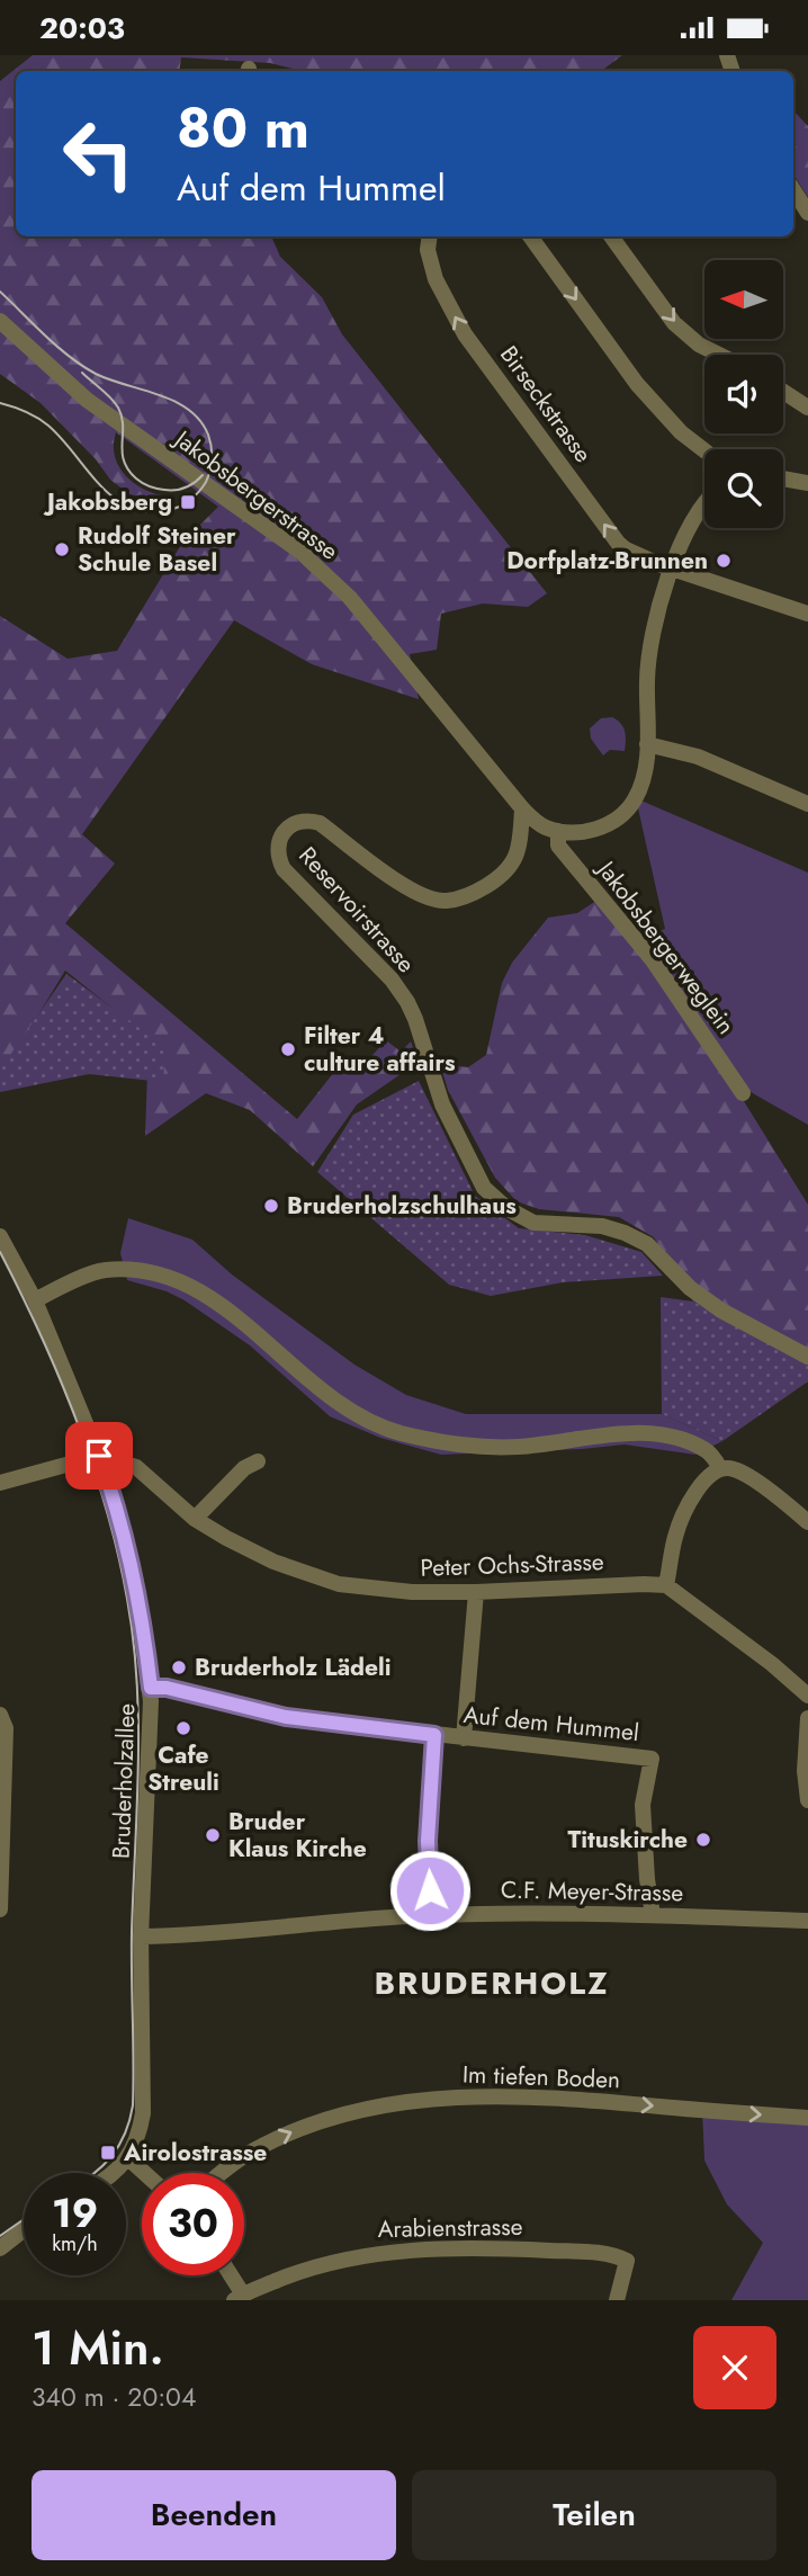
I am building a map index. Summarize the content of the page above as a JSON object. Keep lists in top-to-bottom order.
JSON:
{
  "streets": {
    "street": [
      "Birseckstrasse",
      "Jakobsbergerstrasse",
      "Reservoirstrasse",
      "Jakobsbergerweglein",
      "Peter Ochs-Strasse",
      "Auf dem Hummel",
      "Bruderholzallee",
      "C.F. Meyer-Strasse",
      "Im tiefen Boden",
      "Arabienstrasse"
    ]
  },
  "crossings": [
    ["Jakobsbergerstrasse", "Reservoirstrasse"],
    ["Jakobsbergerstrasse", "Jakobsbergerweglein"],
    ["Peter Ochs-Strasse", "Bruderholzallee"],
    ["Auf dem Hummel", "Bruderholzallee"],
    ["Auf dem Hummel", "C.F. Meyer-Strasse"],
    ["Bruderholzallee", "C.F. Meyer-Strasse"]
  ],
  "one_way": ["Im tiefen Boden"],
  "districts": ["BRUDERHOLZ"],
  "places": {
    "transit": ["Jakobsberg", "Airolostrasse"],
    "other": [
      "Rudolf Steiner Schule Basel",
      "Dorfplatz-Brunnen",
      "Filter 4 culture affairs",
      "Bruderholzschulhaus",
      "Bruderholz Lädeli",
      "Cafe Streuli",
      "Bruder Klaus Kirche",
      "Tituskirche"
    ]
  },
  "north": "left",
  "page": {
    "status": "20:03",
    "turn": ["80 m", "Auf dem Hummel"],
    "speed": "19 km/h",
    "limit": "30",
    "heading": ["1 Min.", "340 m · 20:04"],
    "buttons": ["Beenden", "Teilen"]
  }
}
